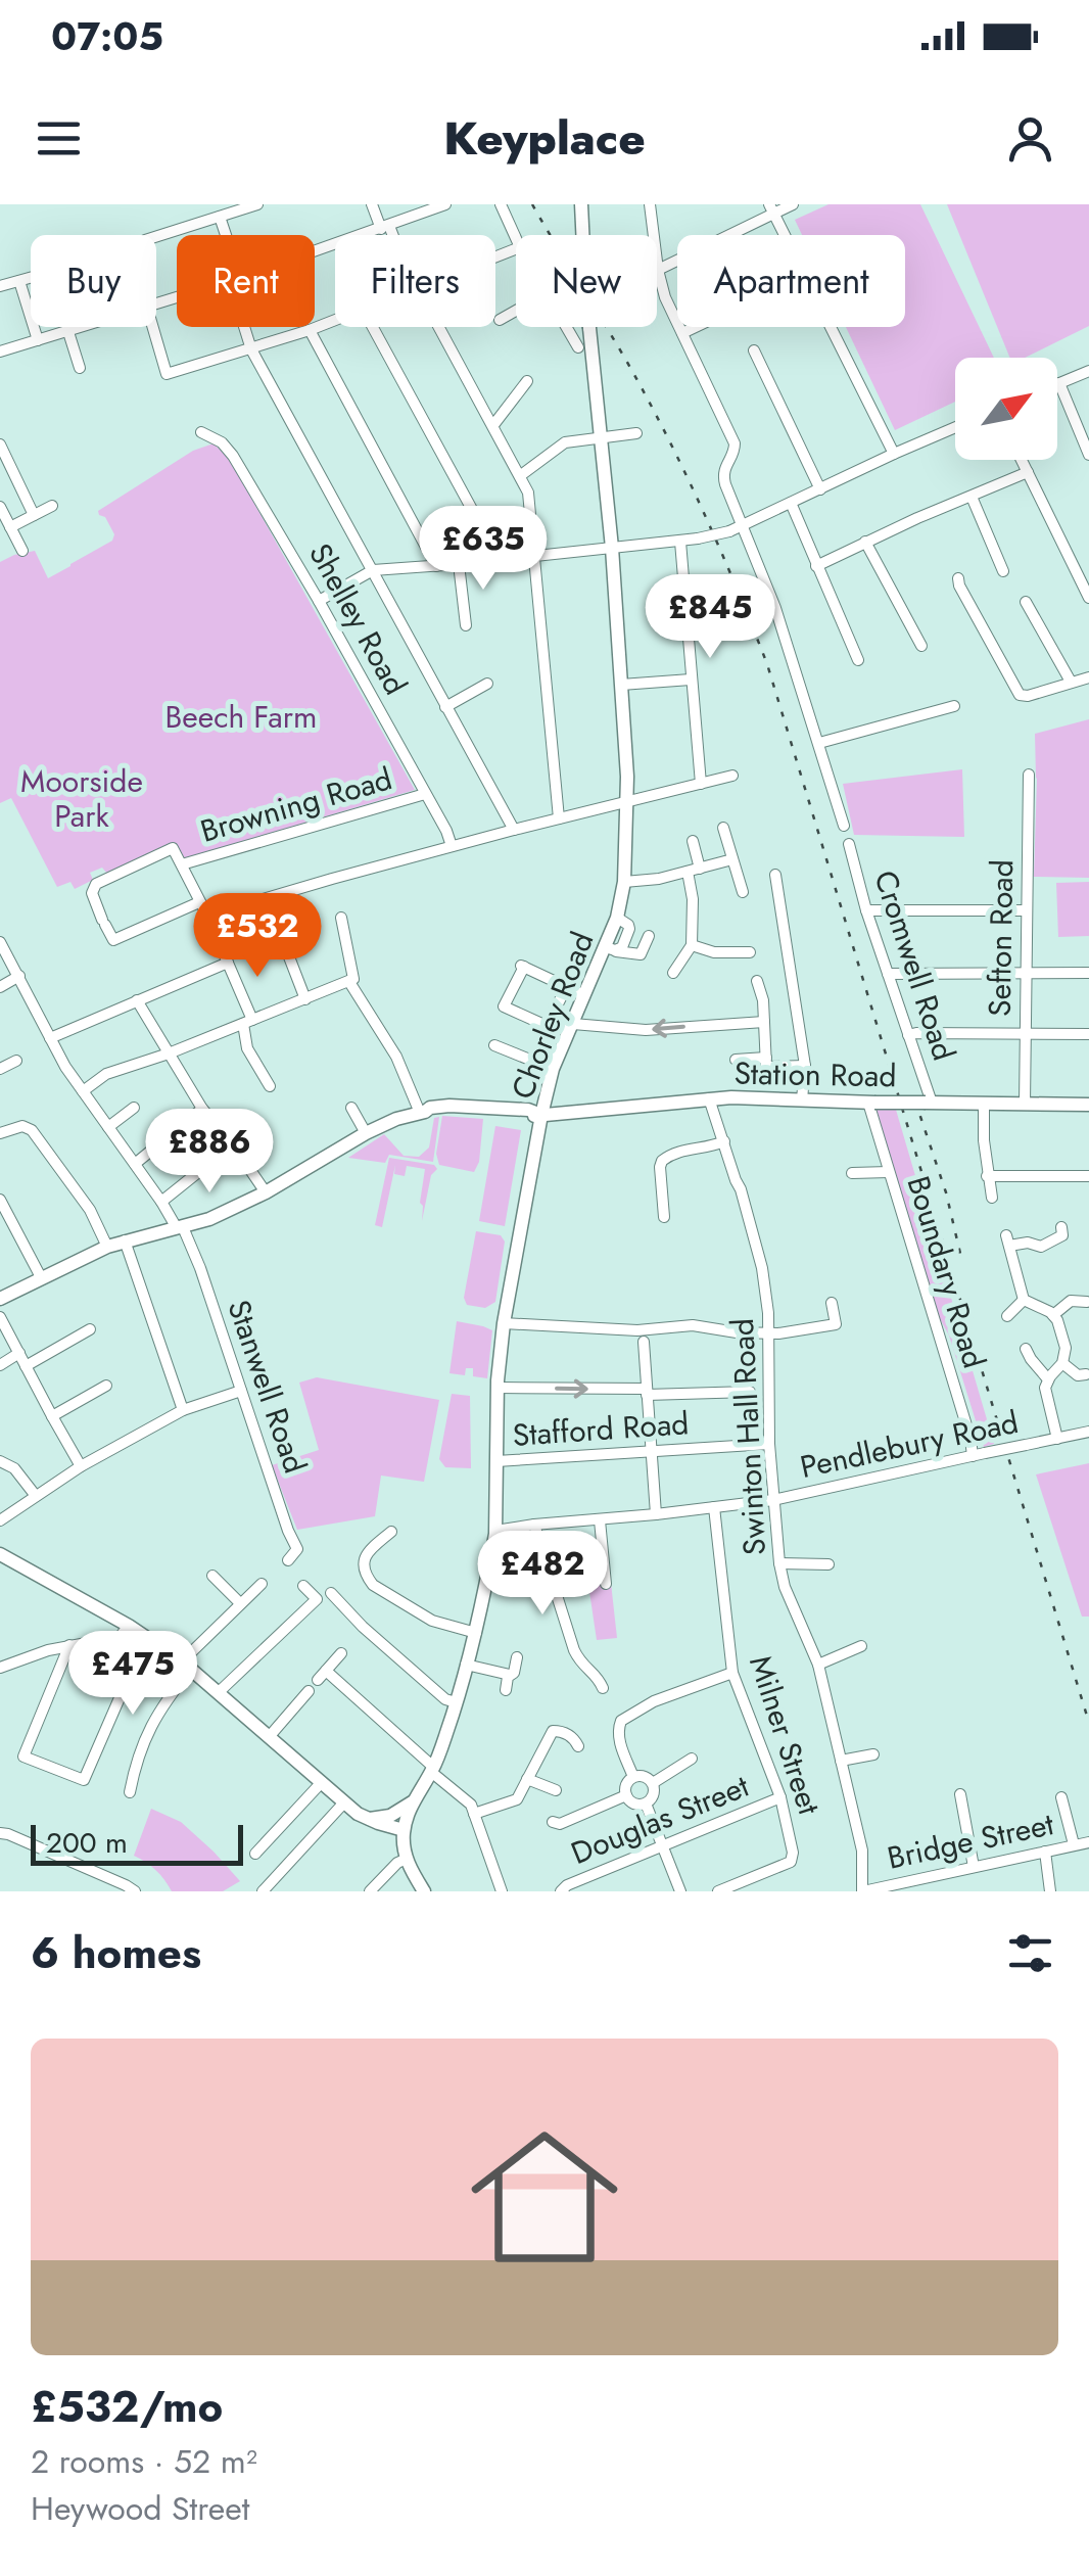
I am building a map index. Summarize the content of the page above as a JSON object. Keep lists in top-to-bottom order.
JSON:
{
  "streets": {
    "main road": ["Chorley Road", "Station Road"],
    "street": [
      "Shelley Road",
      "Browning Road",
      "Sefton Road",
      "Cromwell Road",
      "Boundary Road",
      "Stanwell Road",
      "Stafford Road",
      "Swinton Hall Road",
      "Pendlebury Road",
      "Milner Street",
      "Douglas Street",
      "Bridge Street"
    ]
  },
  "crossings": [
    ["Shelley Road", "Browning Road"],
    ["Sefton Road", "Station Road"],
    ["Cromwell Road", "Station Road"],
    ["Chorley Road", "Station Road"],
    ["Chorley Road", "Stafford Road"],
    ["Chorley Road", "Pendlebury Road"],
    ["Station Road", "Boundary Road"],
    ["Station Road", "Stanwell Road"],
    ["Station Road", "Swinton Hall Road"],
    ["Boundary Road", "Pendlebury Road"],
    ["Stafford Road", "Swinton Hall Road"],
    ["Swinton Hall Road", "Pendlebury Road"],
    ["Swinton Hall Road", "Bridge Street"],
    ["Pendlebury Road", "Milner Street"],
    ["Milner Street", "Douglas Street"]
  ],
  "parks": ["Beech Farm", "Moorside Park"],
  "scale_bar": "200 m",
  "north": "top right",
  "page": {
    "status": "07:05",
    "header": "Keyplace",
    "chip": [
      "Buy",
      "Rent",
      "Filters",
      "New",
      "Apartment"
    ],
    "price": [
      "£635",
      "£845",
      "£532",
      "£886",
      "£482",
      "£475"
    ],
    "scale": "200 m",
    "heading": "6 homes",
    "list": [
      {
        "name": "£532/mo",
        "note": "2 rooms · 52 m² · Heywood Street"
      }
    ]
  }
}
